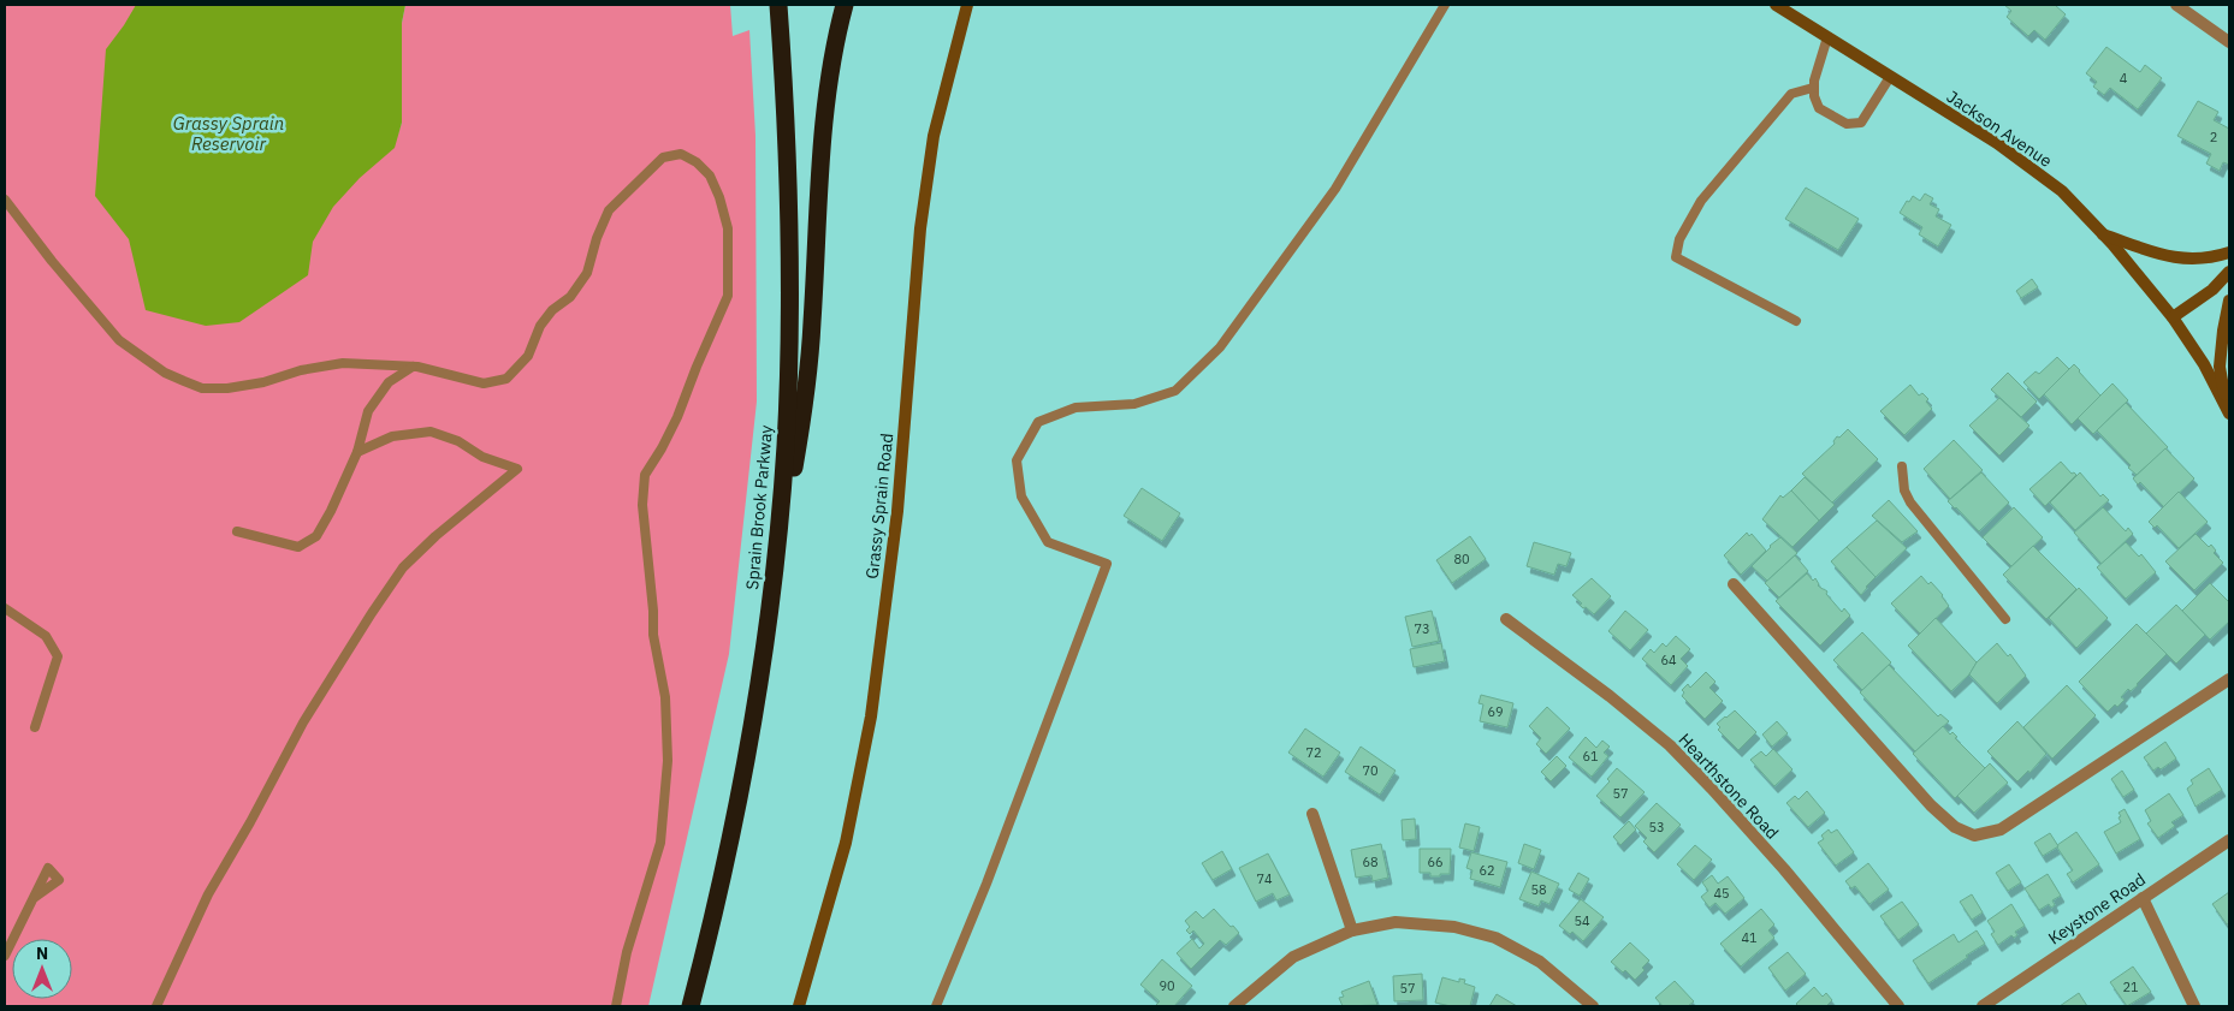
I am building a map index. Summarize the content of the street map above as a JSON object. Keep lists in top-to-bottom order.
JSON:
{
  "streets": {
    "highway": ["Sprain Brook Parkway"],
    "street": [
      "Jackson Avenue",
      "Grassy Sprain Road",
      "Hearthstone Road",
      "Keystone Road"
    ]
  },
  "water": ["Grassy Sprain Reservoir"],
  "house_numbers": [
    "4",
    "2",
    "80",
    "73",
    "64",
    "69",
    "72",
    "61",
    "70",
    "57",
    "53",
    "68",
    "66",
    "62",
    "74",
    "58",
    "45",
    "54",
    "41",
    "90",
    "21",
    "57"
  ],
  "north": "top"
}
